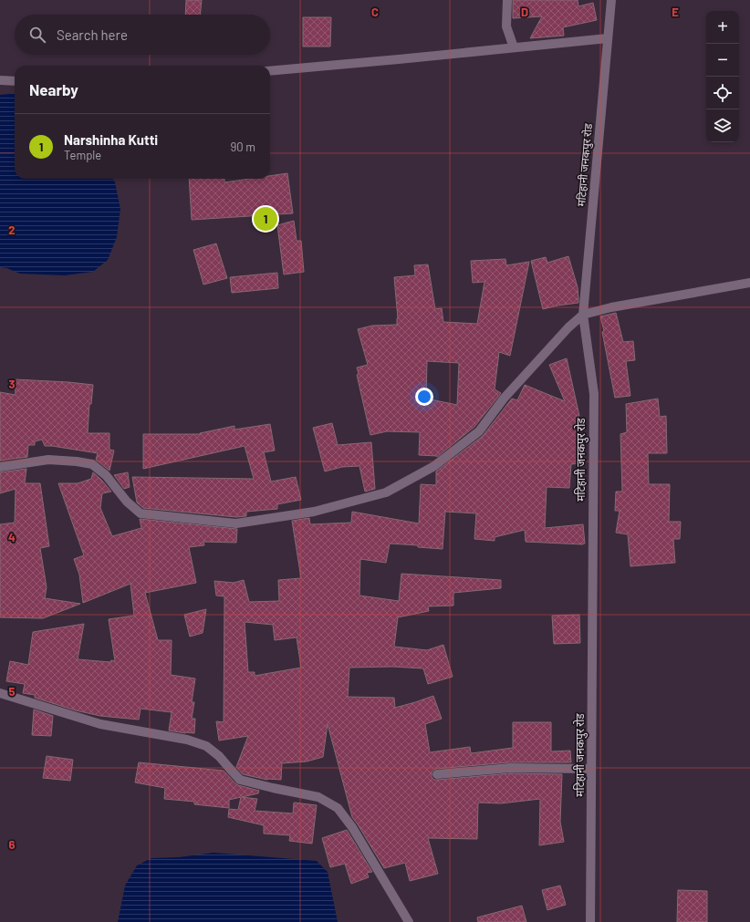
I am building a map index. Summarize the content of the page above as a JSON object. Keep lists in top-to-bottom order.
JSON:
{
  "streets": {
    "street": ["मटिहानी जनकपुर रोड"]
  },
  "page": {
    "map_buttons": ["+", "−"],
    "search": "Search here",
    "heading": "Nearby",
    "list": [
      {
        "mark": "1",
        "name": "Narshinha Kutti",
        "note": "Temple",
        "value": "90 m"
      }
    ],
    "pins": "1"
  },
  "grid": {
    "columns": ["C", "D", "E"],
    "rows": [
      "2",
      "3",
      "4",
      "5",
      "6"
    ]
  }
}
